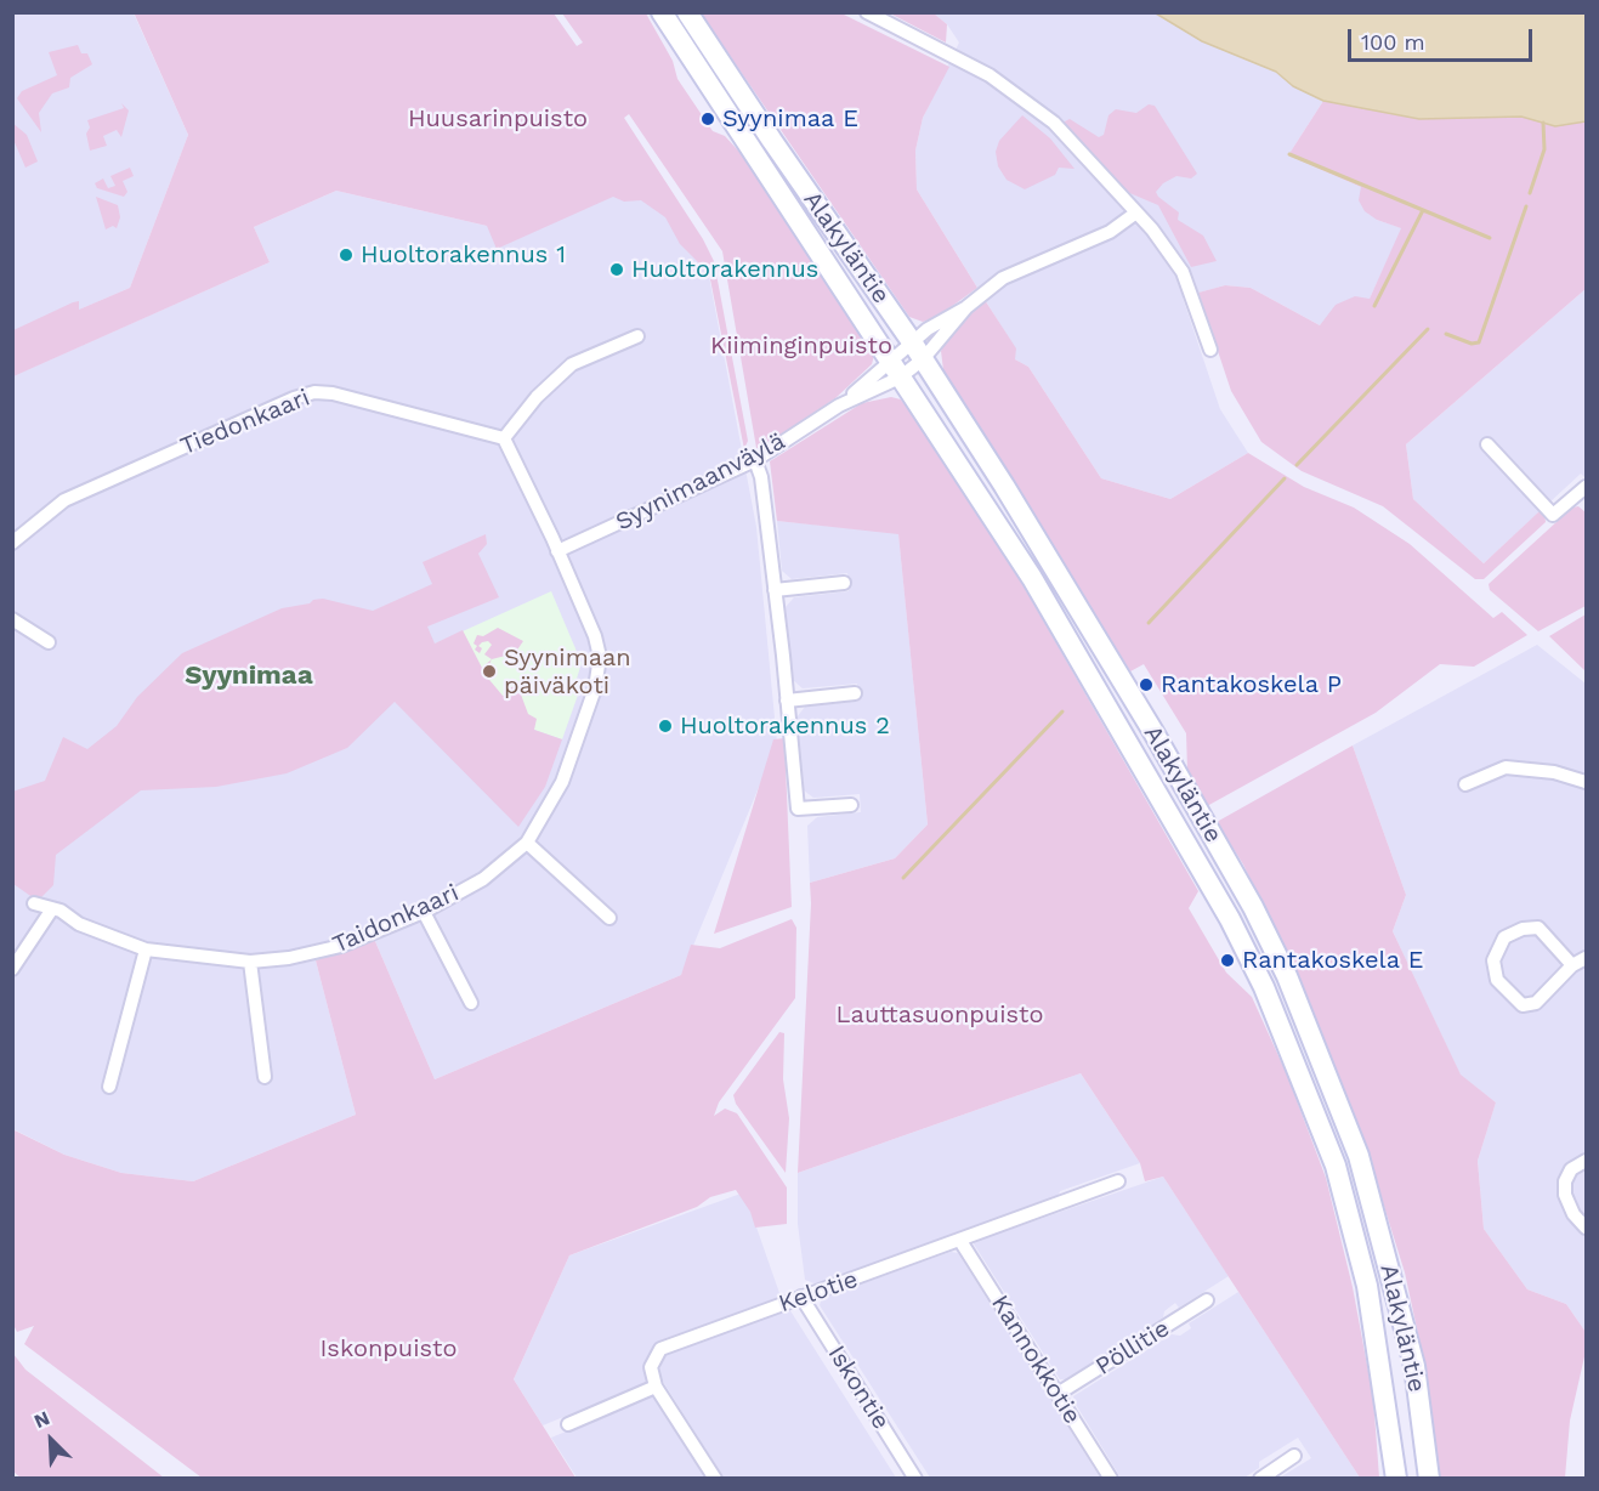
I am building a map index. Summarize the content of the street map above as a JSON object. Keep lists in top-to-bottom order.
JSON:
{
  "streets": {
    "main road": ["Alakyläntie"],
    "street": [
      "Tiedonkaari",
      "Syynimaanväylä",
      "Taidonkaari",
      "Kelotie",
      "Pöllitie",
      "Kannokkotie",
      "Iskontie"
    ]
  },
  "crossings": [
    ["Alakyläntie", "Syynimaanväylä"],
    ["Syynimaanväylä", "Taidonkaari"],
    ["Kelotie", "Kannokkotie"],
    ["Kelotie", "Iskontie"],
    ["Pöllitie", "Kannokkotie"]
  ],
  "districts": ["Syynimaa"],
  "parks": [
    "Huusarinpuisto",
    "Kiiminginpuisto",
    "Lauttasuonpuisto",
    "Iskonpuisto"
  ],
  "places": [
    "Syynimaa E",
    "Huoltorakennus 1",
    "Huoltorakennus",
    "Syynimaan päiväkoti",
    "Rantakoskela P",
    "Huoltorakennus 2",
    "Rantakoskela E"
  ],
  "scale_bar": "100 m",
  "north": "top left"
}
